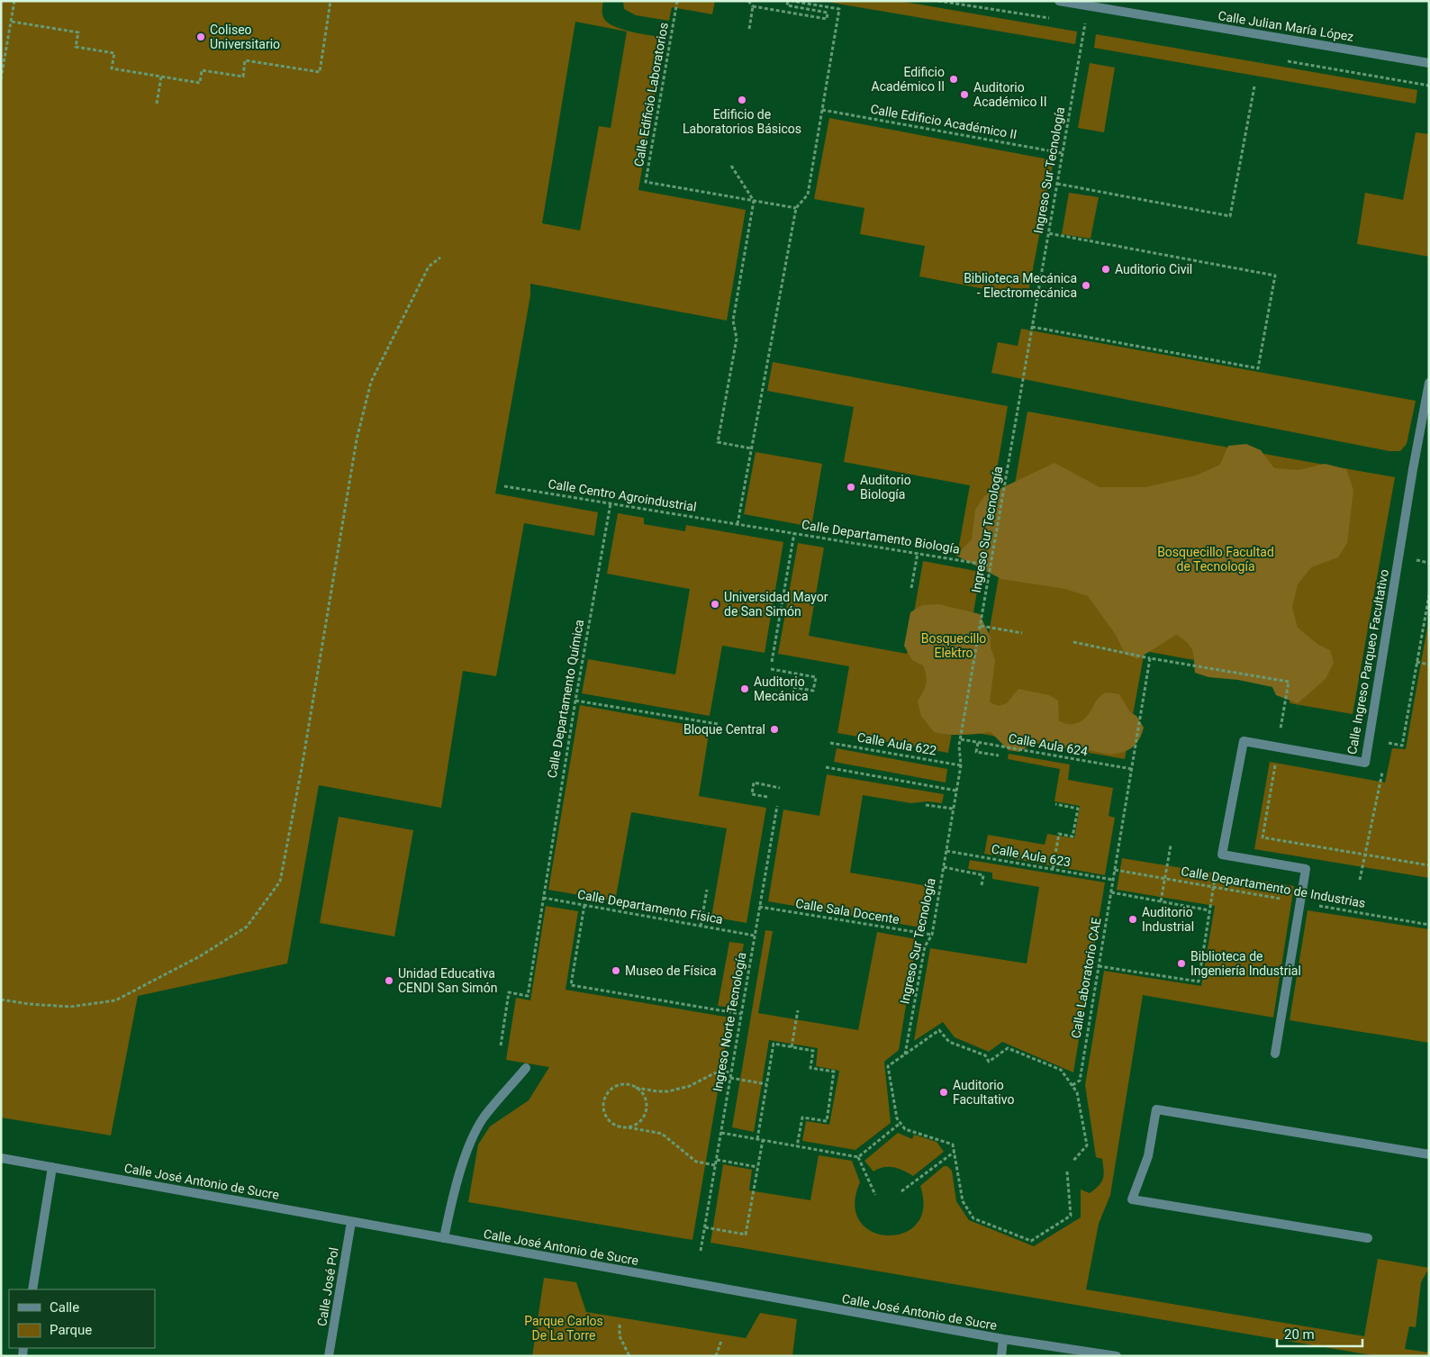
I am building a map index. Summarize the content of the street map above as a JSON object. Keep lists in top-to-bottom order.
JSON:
{
  "streets": {
    "street": [
      "Calle Julian María López",
      "Calle Ingreso Parqueo Facultativo",
      "Calle José Antonio de Sucre",
      "Calle José Pol"
    ],
    "path": [
      "Calle Edificio Laboratorios",
      "Calle Edificio Académico II",
      "Ingreso Sur Tecnología",
      "Calle Centro Agroindustrial",
      "Calle Departamento Biología",
      "Calle Departamento Química",
      "Calle Aula 622",
      "Calle Aula 624",
      "Calle Aula 623",
      "Calle Departamento de Industrias",
      "Calle Departamento Física",
      "Calle Sala Docente",
      "Calle Laboratorio CAE",
      "Ingreso Norte Tecnología"
    ]
  },
  "crossings": [
    ["Calle Julian María López", "Ingreso Sur Tecnología"],
    ["Calle Edificio Académico II", "Ingreso Sur Tecnología"],
    ["Ingreso Sur Tecnología", "Calle Departamento Biología"],
    ["Ingreso Sur Tecnología", "Calle Aula 622"],
    ["Ingreso Sur Tecnología", "Calle Aula 624"],
    ["Ingreso Sur Tecnología", "Calle Aula 623"],
    ["Ingreso Sur Tecnología", "Calle Sala Docente"],
    ["Calle Centro Agroindustrial", "Calle Departamento Biología"],
    ["Calle Centro Agroindustrial", "Calle Departamento Química"],
    ["Calle Ingreso Parqueo Facultativo", "Calle Departamento de Industrias"],
    ["Calle Departamento Química", "Calle Departamento Física"],
    ["Calle Aula 624", "Calle Laboratorio CAE"],
    ["Calle Aula 623", "Calle Laboratorio CAE"],
    ["Calle Departamento de Industrias", "Calle Laboratorio CAE"],
    ["Calle Departamento Física", "Ingreso Norte Tecnología"],
    ["Calle Sala Docente", "Ingreso Norte Tecnología"],
    ["Calle José Antonio de Sucre", "Calle José Pol"]
  ],
  "parks": ["Bosquecillo Facultad de Tecnología", "Bosquecillo Elektro", "Parque Carlos De La Torre"],
  "places": [
    "Coliseo Universitario",
    "Edificio Académico II",
    "Auditorio Académico II",
    "Edificio de Laboratorios Básicos",
    "Auditorio Civil",
    "Biblioteca Mecánica - Electromecánica",
    "Auditorio Biología",
    "Universidad Mayor de San Simón",
    "Auditorio Mecánica",
    "Bloque Central",
    "Auditorio Industrial",
    "Biblioteca de Ingeniería Industrial",
    "Museo de Física",
    "Unidad Educativa CENDI San Simón",
    "Auditorio Facultativo"
  ],
  "legend": ["Calle", "Parque"],
  "scale_bar": "20 m"
}
